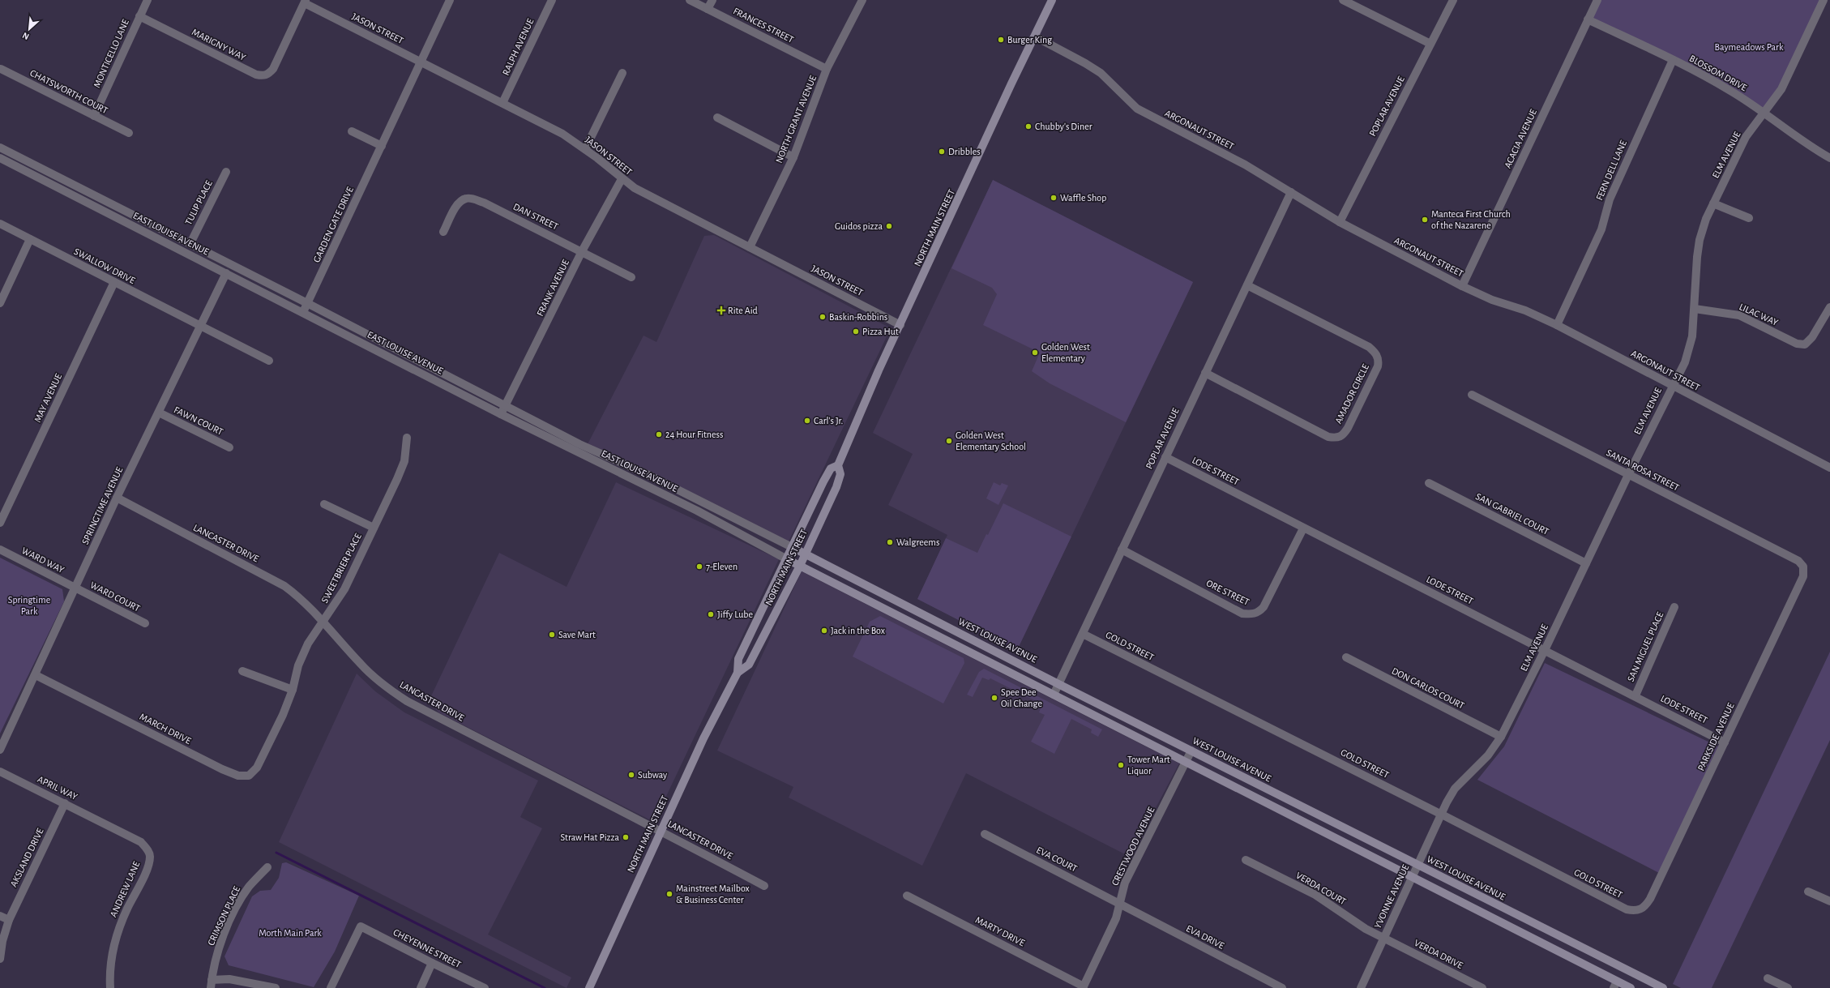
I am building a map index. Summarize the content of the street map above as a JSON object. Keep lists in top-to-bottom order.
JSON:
{
  "streets": {
    "main road": ["NORTH MAIN STREET", "EAST LOUISE AVENUE", "WEST LOUISE AVENUE"],
    "street": [
      "FRANCES STREET",
      "JASON STREET",
      "MARIGNY WAY",
      "RALPH AVENUE",
      "MONTICELLO LANE",
      "BLOSSOM DRIVE",
      "CHATSWORTH COURT",
      "POPLAR AVENUE",
      "NORTH GRANT AVENUE",
      "ARGONAUT STREET",
      "ACACIA AVENUE",
      "ELM AVENUE",
      "FERN DELL LANE",
      "TULIP PLACE",
      "DAN STREET",
      "GARDEN GATE DRIVE",
      "SWALLOW DRIVE",
      "FRANK AVENUE",
      "LILAC WAY",
      "AMADOR CIRCLE",
      "MAY AVENUE",
      "FAWN COURT",
      "SANTA ROSA STREET",
      "LODE STREET",
      "SPRINGTIME AVENUE",
      "SAN GABRIEL COURT",
      "LANCASTER DRIVE",
      "WARD WAY",
      "SWEETBRIER PLACE",
      "ORE STREET",
      "WARD COURT",
      "GOLD STREET",
      "SAN MIGUEL PLACE",
      "DON CARLOS COURT",
      "MARCH DRIVE",
      "PARKSIDE AVENUE",
      "APRIL WAY",
      "CRESTWOOD AVENUE",
      "AKSLAND DRIVE",
      "EVA COURT",
      "VERDA COURT",
      "ANDREW LANE",
      "YVONNE AVENUE",
      "CRIMSON PLACE",
      "MARTY DRIVE",
      "EVA DRIVE",
      "CHEYENNE STREET",
      "VERDA DRIVE"
    ]
  },
  "crossings": [
    ["FRANCES STREET", "NORTH GRANT AVENUE"],
    ["JASON STREET", "MARIGNY WAY"],
    ["JASON STREET", "RALPH AVENUE"],
    ["JASON STREET", "NORTH GRANT AVENUE"],
    ["JASON STREET", "GARDEN GATE DRIVE"],
    ["JASON STREET", "NORTH MAIN STREET"],
    ["JASON STREET", "FRANK AVENUE"],
    ["MARIGNY WAY", "MONTICELLO LANE"],
    ["MONTICELLO LANE", "CHATSWORTH COURT"],
    ["BLOSSOM DRIVE", "ACACIA AVENUE"],
    ["BLOSSOM DRIVE", "ELM AVENUE"],
    ["BLOSSOM DRIVE", "FERN DELL LANE"],
    ["POPLAR AVENUE", "ARGONAUT STREET"],
    ["POPLAR AVENUE", "AMADOR CIRCLE"],
    ["POPLAR AVENUE", "LODE STREET"],
    ["POPLAR AVENUE", "ORE STREET"],
    ["POPLAR AVENUE", "WEST LOUISE AVENUE"],
    ["POPLAR AVENUE", "GOLD STREET"],
    ["ARGONAUT STREET", "ACACIA AVENUE"],
    ["ARGONAUT STREET", "ELM AVENUE"],
    ["ARGONAUT STREET", "FERN DELL LANE"],
    ["ARGONAUT STREET", "NORTH MAIN STREET"],
    ["ELM AVENUE", "LILAC WAY"],
    ["ELM AVENUE", "SANTA ROSA STREET"],
    ["ELM AVENUE", "LODE STREET"],
    ["ELM AVENUE", "SAN GABRIEL COURT"],
    ["ELM AVENUE", "GOLD STREET"],
    ["ELM AVENUE", "DON CARLOS COURT"],
    ["ELM AVENUE", "YVONNE AVENUE"],
    ["TULIP PLACE", "EAST LOUISE AVENUE"],
    ["DAN STREET", "FRANK AVENUE"],
    ["GARDEN GATE DRIVE", "EAST LOUISE AVENUE"],
    ["NORTH MAIN STREET", "EAST LOUISE AVENUE"],
    ["NORTH MAIN STREET", "LANCASTER DRIVE"],
    ["NORTH MAIN STREET", "WEST LOUISE AVENUE"],
    ["EAST LOUISE AVENUE", "FRANK AVENUE"],
    ["EAST LOUISE AVENUE", "SPRINGTIME AVENUE"],
    ["EAST LOUISE AVENUE", "WEST LOUISE AVENUE"],
    ["SWALLOW DRIVE", "MAY AVENUE"],
    ["SWALLOW DRIVE", "SPRINGTIME AVENUE"],
    ["FAWN COURT", "SPRINGTIME AVENUE"],
    ["SANTA ROSA STREET", "PARKSIDE AVENUE"],
    ["LODE STREET", "ORE STREET"],
    ["LODE STREET", "SAN MIGUEL PLACE"],
    ["LODE STREET", "PARKSIDE AVENUE"],
    ["SPRINGTIME AVENUE", "LANCASTER DRIVE"],
    ["SPRINGTIME AVENUE", "WARD WAY"],
    ["SPRINGTIME AVENUE", "WARD COURT"],
    ["SPRINGTIME AVENUE", "MARCH DRIVE"],
    ["LANCASTER DRIVE", "SWEETBRIER PLACE"],
    ["WARD WAY", "WARD COURT"],
    ["SWEETBRIER PLACE", "MARCH DRIVE"],
    ["WEST LOUISE AVENUE", "CRESTWOOD AVENUE"],
    ["WEST LOUISE AVENUE", "YVONNE AVENUE"],
    ["GOLD STREET", "PARKSIDE AVENUE"],
    ["GOLD STREET", "YVONNE AVENUE"],
    ["APRIL WAY", "AKSLAND DRIVE"],
    ["APRIL WAY", "ANDREW LANE"],
    ["CRESTWOOD AVENUE", "EVA COURT"],
    ["CRESTWOOD AVENUE", "MARTY DRIVE"],
    ["CRESTWOOD AVENUE", "EVA DRIVE"],
    ["EVA COURT", "EVA DRIVE"],
    ["VERDA COURT", "YVONNE AVENUE"],
    ["VERDA COURT", "VERDA DRIVE"],
    ["YVONNE AVENUE", "VERDA DRIVE"]
  ],
  "parks": ["Baymeadows Park", "Springtime Park", "Morth Main Park"],
  "places": {
    "other": [
      "Burger King",
      "Chubby's Diner",
      "Dribbles",
      "Waffle Shop",
      "Manteca First Church of the Nazarene",
      "Guidos pizza",
      "Baskin-Robbins",
      "Pizza Hut",
      "Golden West Elementary",
      "Carl's Jr.",
      "24 Hour Fitness",
      "Golden West Elementary School",
      "Walgreems",
      "7-Eleven",
      "Jiffy Lube",
      "Jack in the Box",
      "Save Mart",
      "Spee Dee Oil Change",
      "Tower Mart Liquor",
      "Subway",
      "Straw Hat Pizza",
      "Mainstreet Mailbox & Business Center"
    ],
    "health": ["Rite Aid"]
  },
  "north": "bottom left"
}
